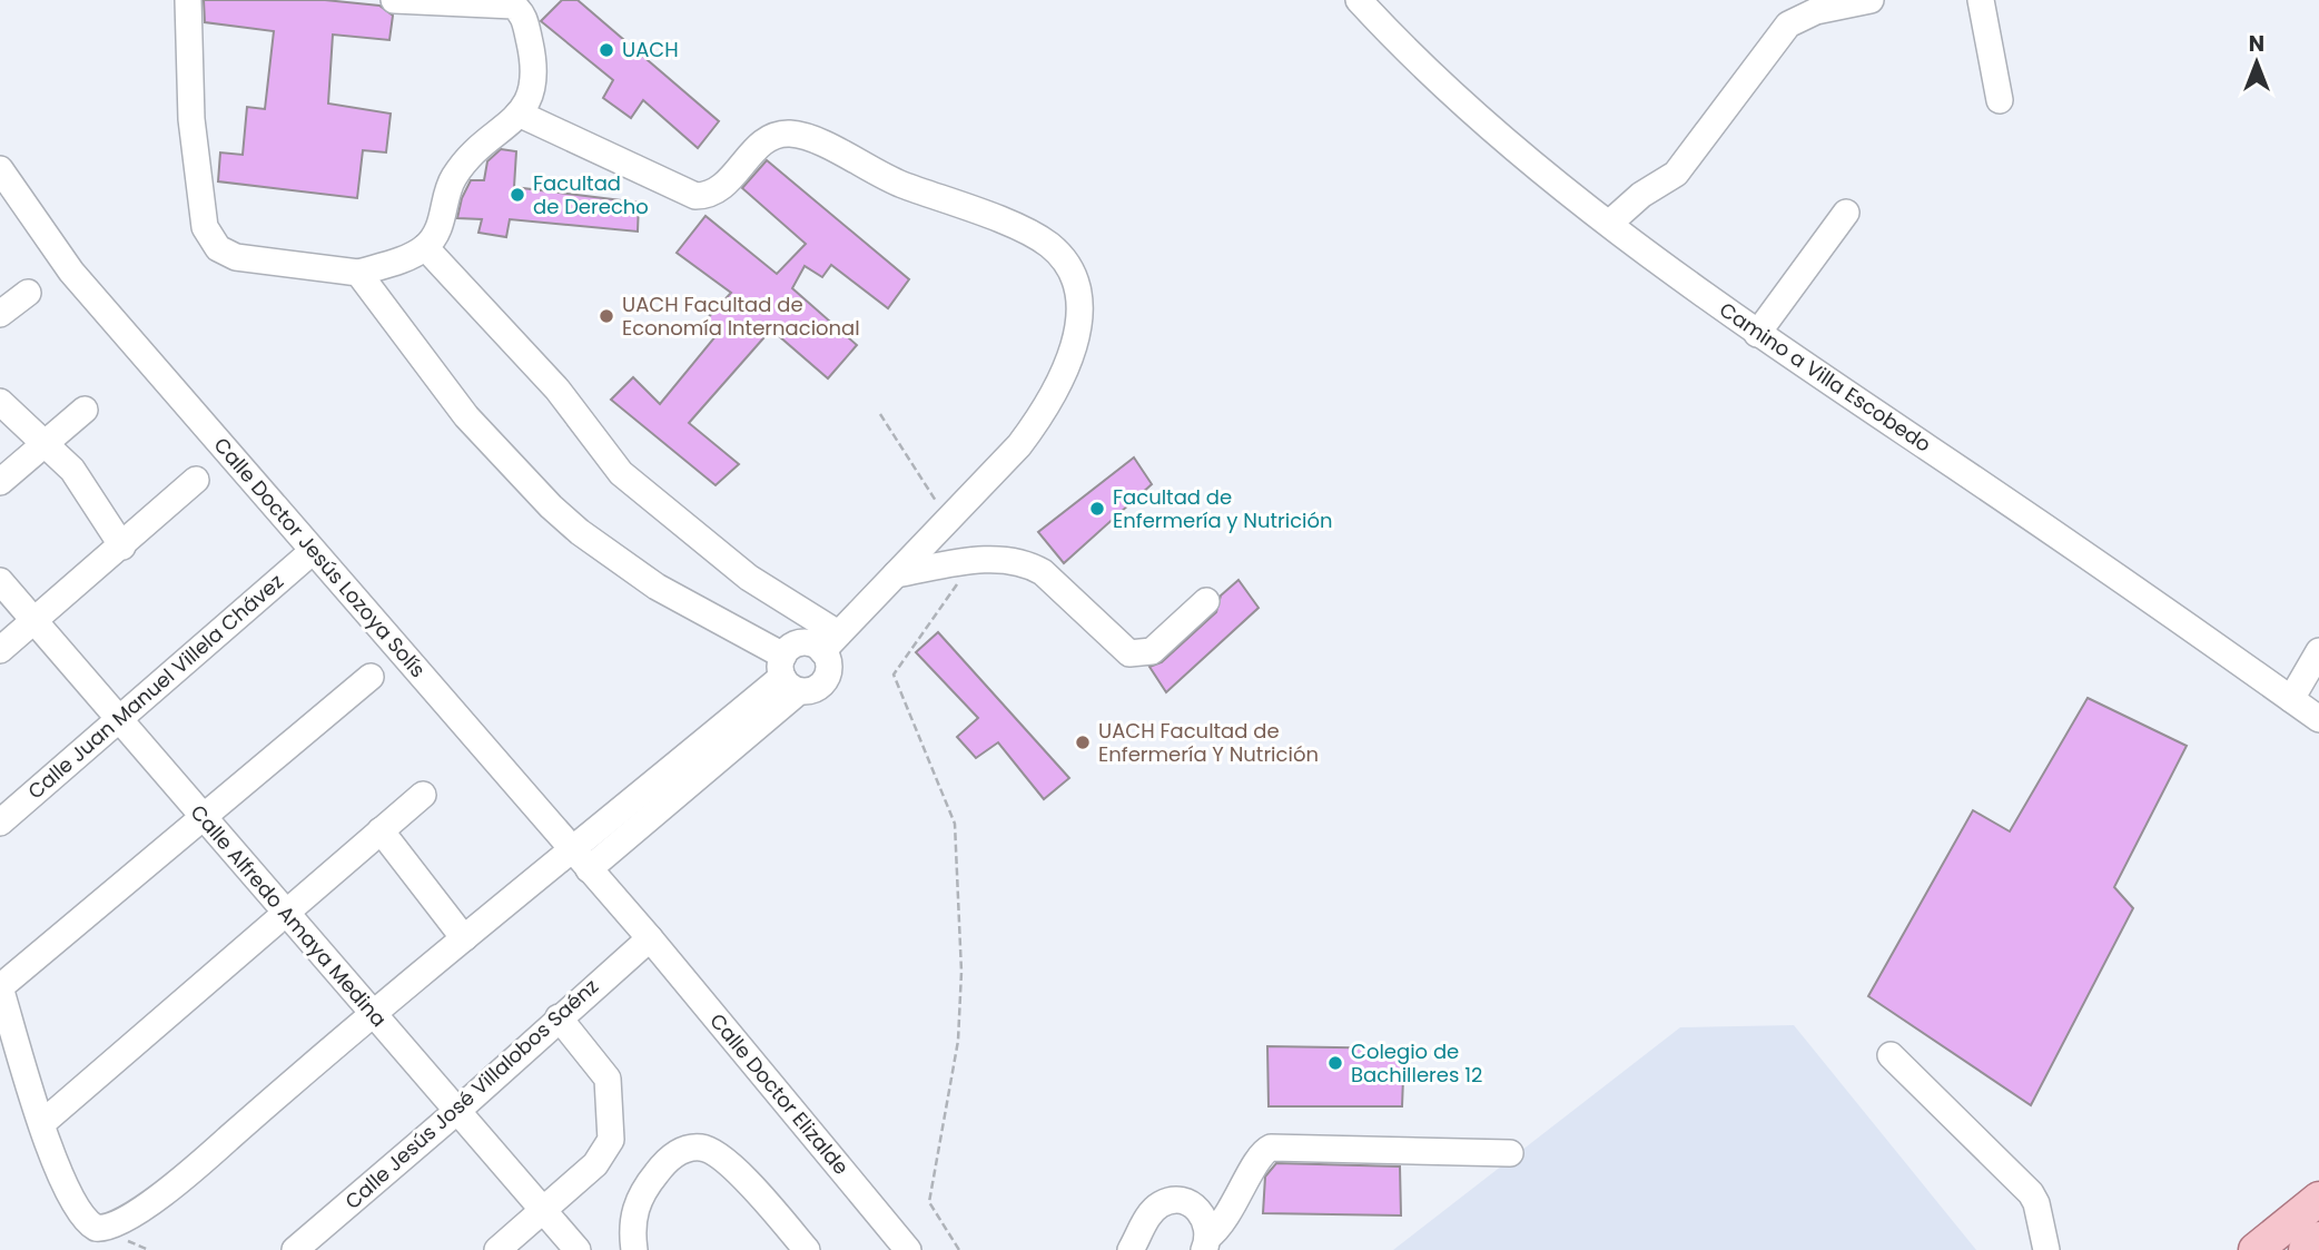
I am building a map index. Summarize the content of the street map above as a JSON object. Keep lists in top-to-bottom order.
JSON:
{
  "streets": {
    "street": [
      "Camino a Villa Escobedo",
      "Calle Doctor Jesús Lozoya Solís",
      "Calle Juan Manuel Villela Chávez",
      "Calle Alfredo Amaya Medina",
      "Calle Jesús José Villalobos Saénz",
      "Calle Doctor Elizalde"
    ]
  },
  "crossings": [
    ["Calle Doctor Jesús Lozoya Solís", "Calle Juan Manuel Villela Chávez"],
    ["Calle Doctor Jesús Lozoya Solís", "Calle Jesús José Villalobos Saénz"],
    ["Calle Doctor Jesús Lozoya Solís", "Calle Doctor Elizalde"],
    ["Calle Juan Manuel Villela Chávez", "Calle Alfredo Amaya Medina"],
    ["Calle Alfredo Amaya Medina", "Calle Jesús José Villalobos Saénz"],
    ["Calle Jesús José Villalobos Saénz", "Calle Doctor Elizalde"]
  ],
  "places": [
    "UACH",
    "Facultad de Derecho",
    "UACH Facultad de Economía Internacional",
    "Facultad de Enfermería y Nutrición",
    "UACH Facultad de Enfermería Y Nutrición",
    "Colegio de Bachilleres 12"
  ],
  "north": "top"
}
